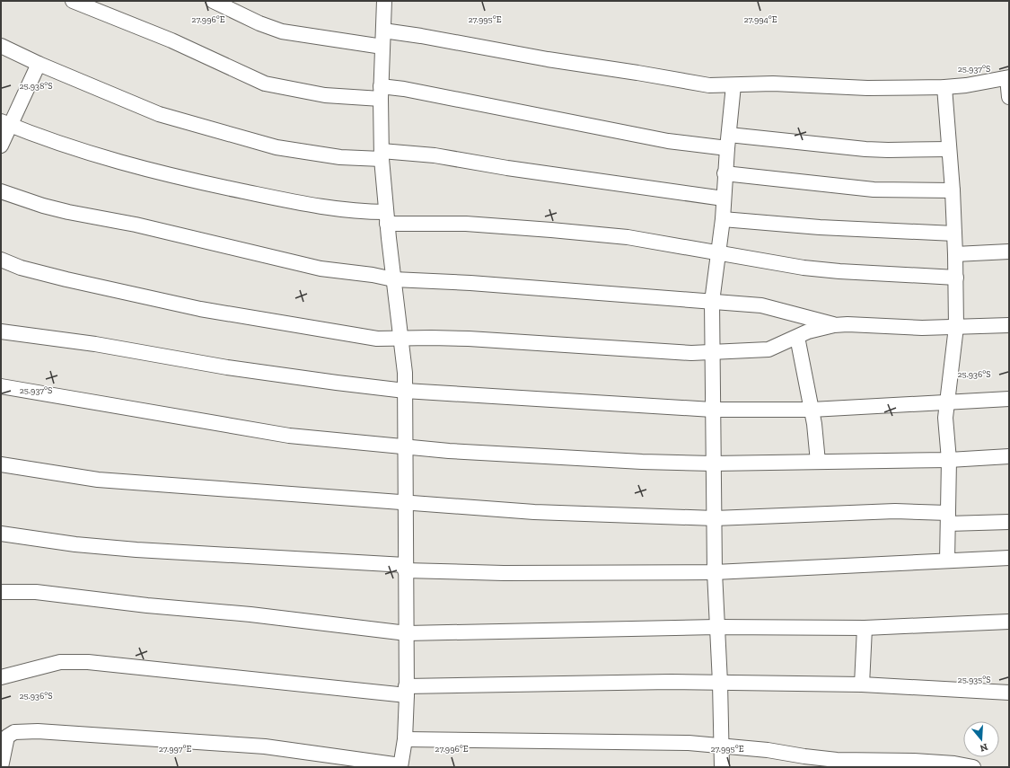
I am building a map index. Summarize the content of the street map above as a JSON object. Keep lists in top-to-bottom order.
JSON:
{
  "north": "bottom",
  "coordinates": [
    "27.996°E",
    "27.995°E",
    "27.994°E",
    "25.937°S",
    "25.938°S",
    "25.936°S",
    "25.935°S",
    "27.997°E"
  ]
}
